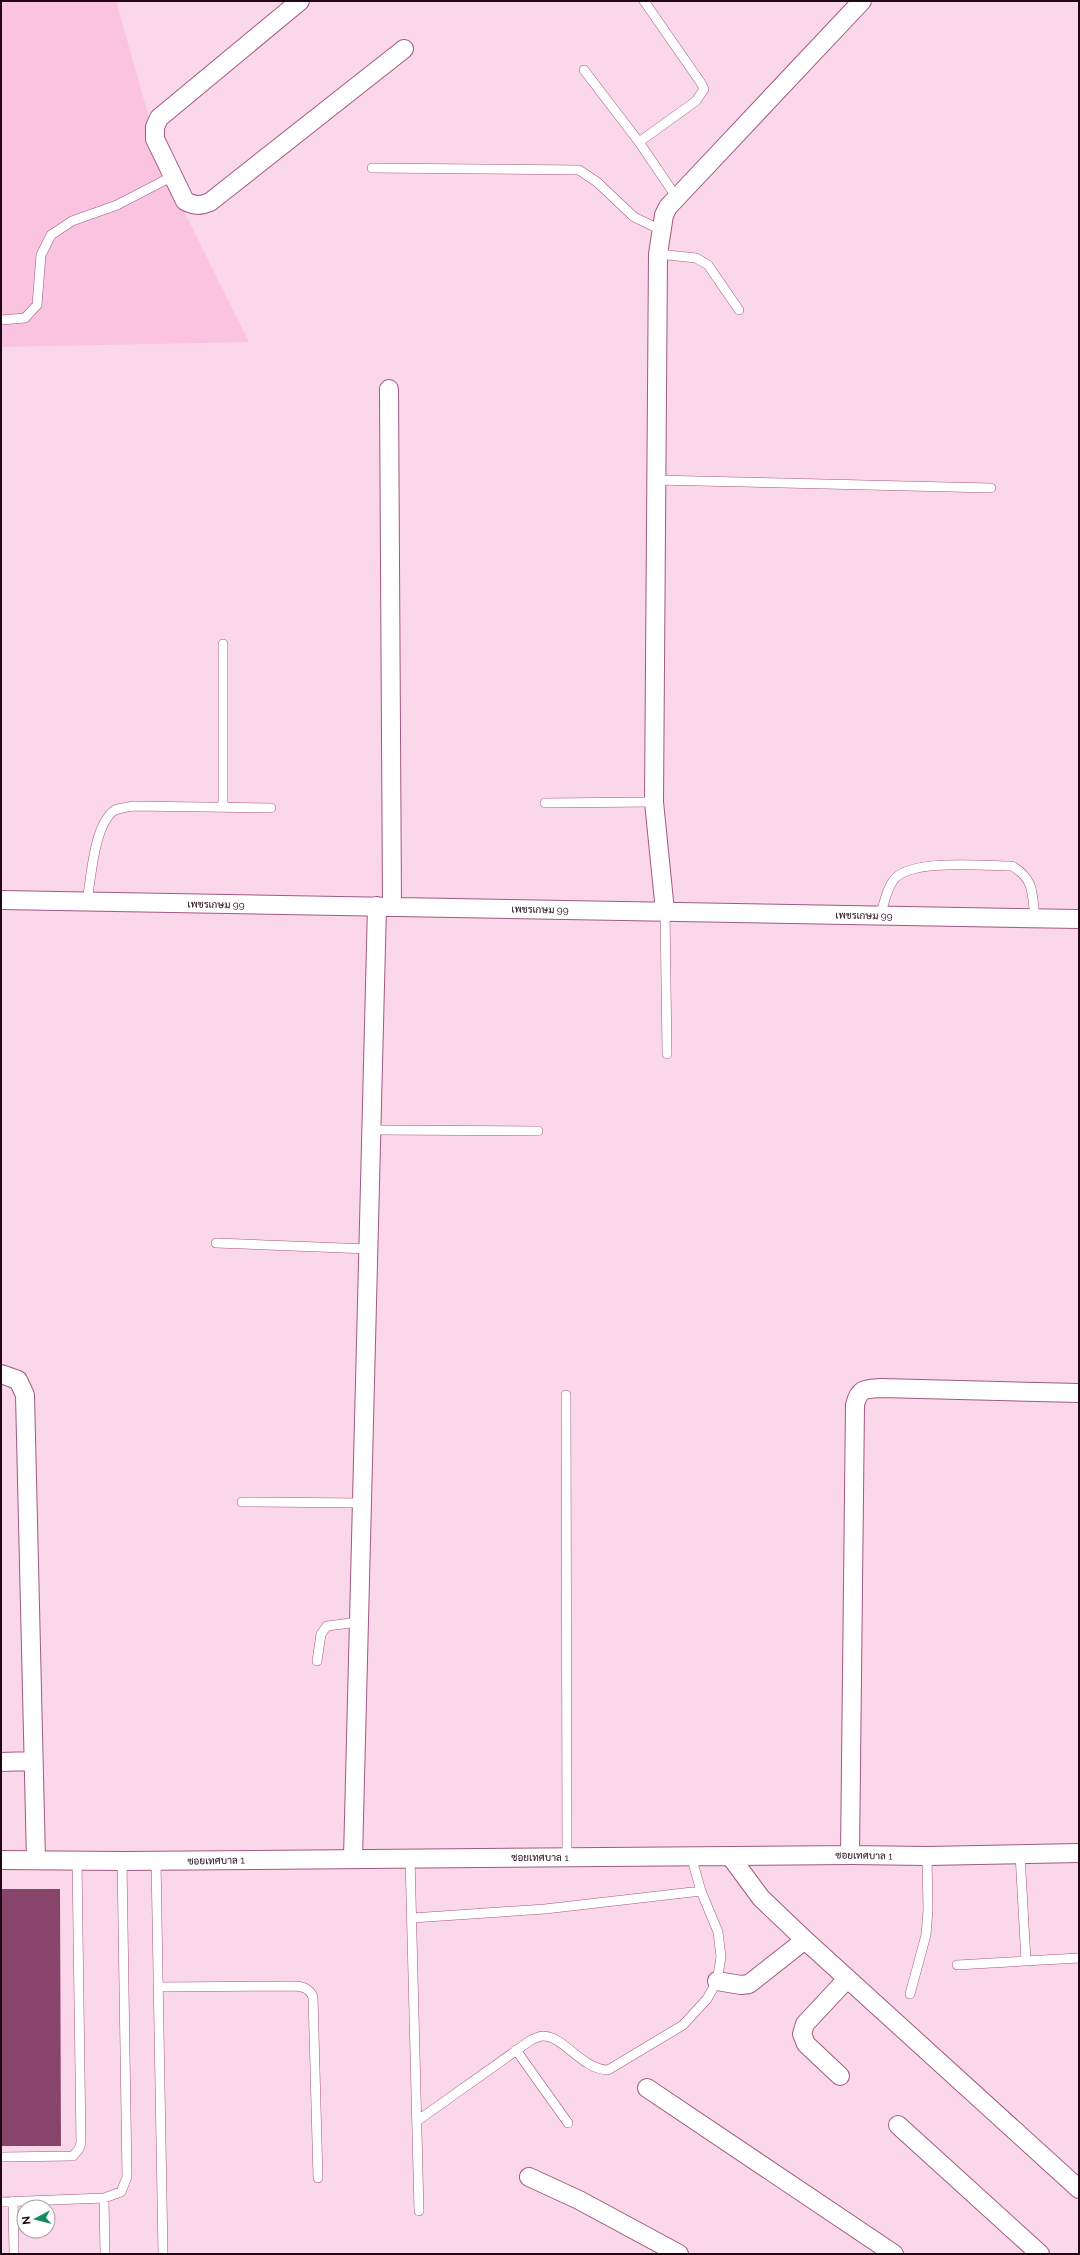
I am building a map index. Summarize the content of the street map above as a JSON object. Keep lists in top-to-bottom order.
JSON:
{
  "streets": {
    "street": ["เพชรเกษม 99", "ซอยเทศบาล 1"]
  },
  "north": "left"
}
